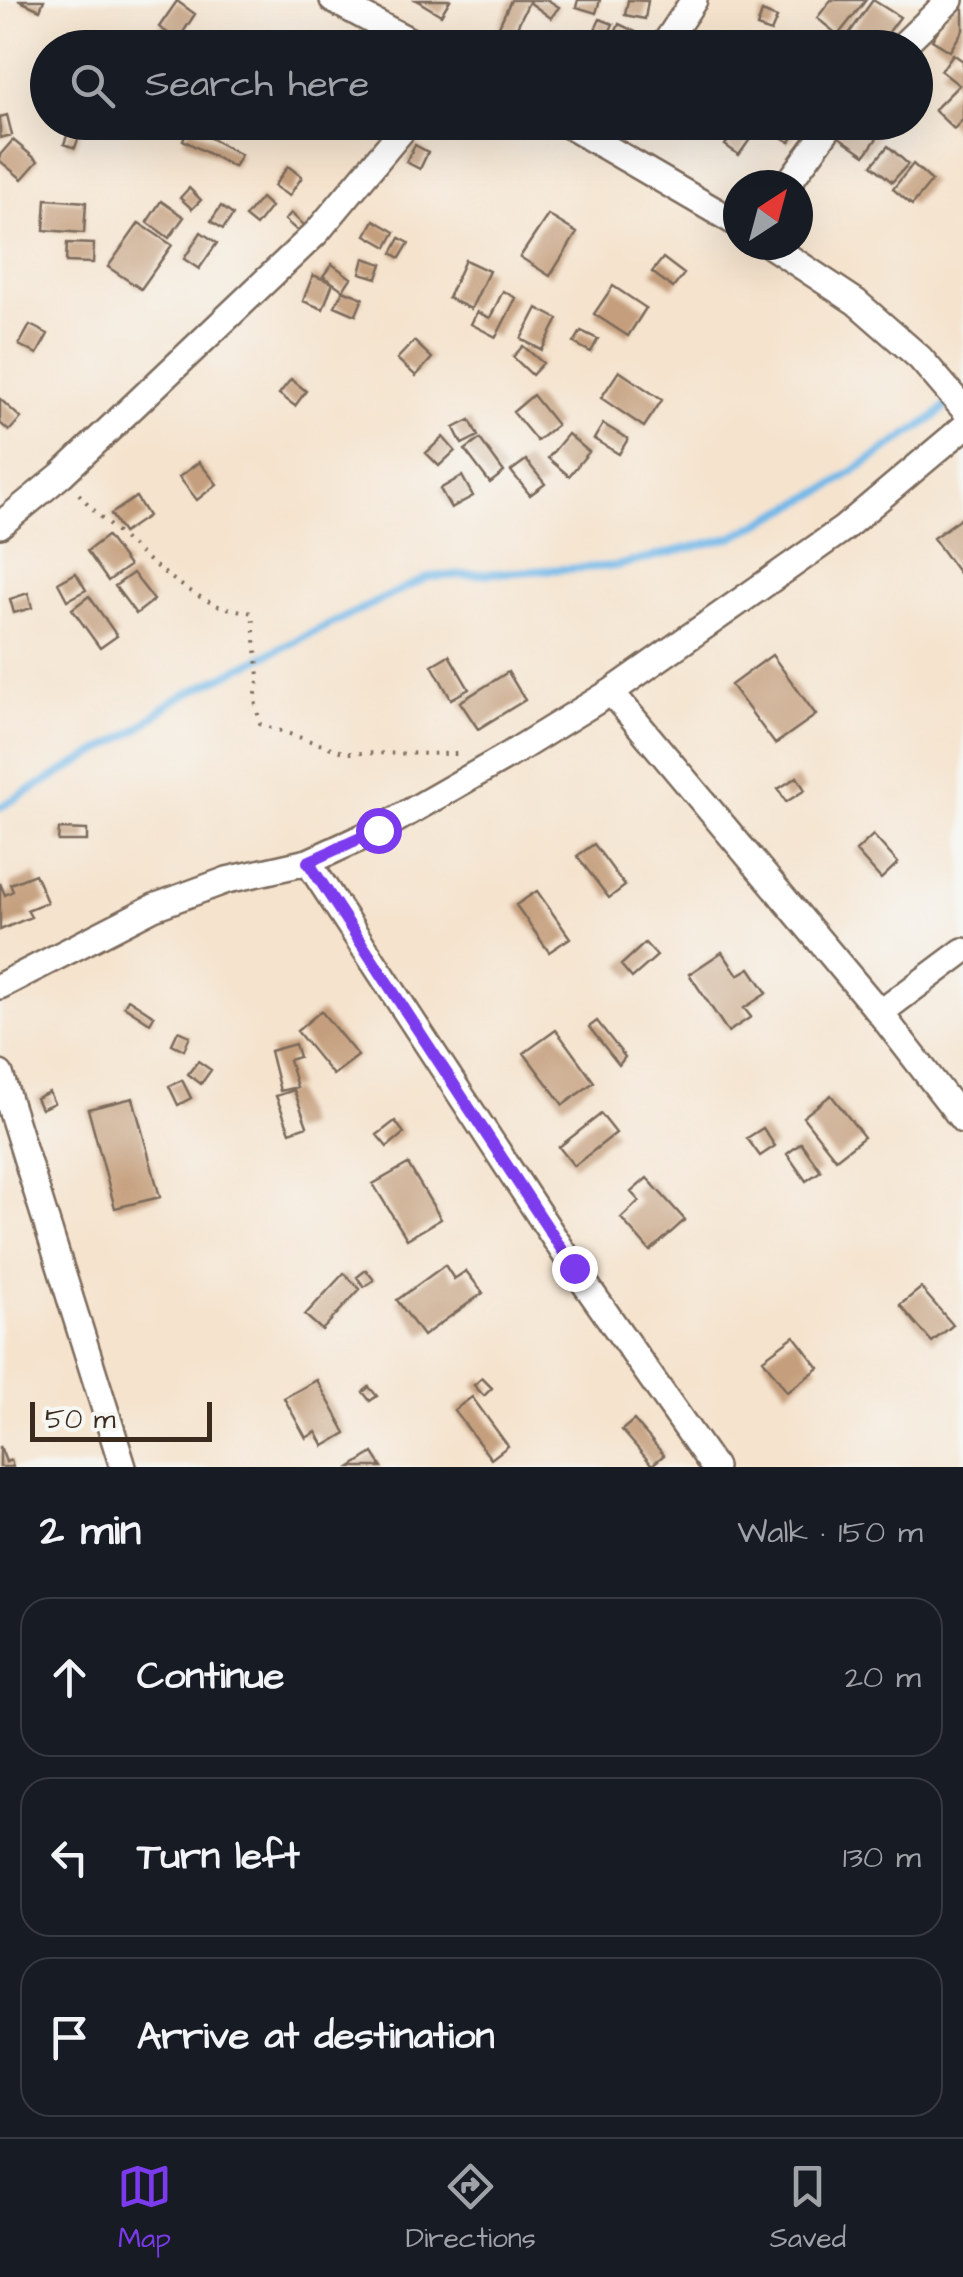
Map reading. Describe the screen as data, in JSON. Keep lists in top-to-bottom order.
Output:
{
  "scale_bar": "50 m",
  "north": "top right",
  "page": {
    "search": "Search here",
    "scale": "50 m",
    "heading": ["2 min", "Walk · 150 m"],
    "list": [
      ["Continue", "20 m"],
      ["Turn left", "130 m"],
      "Arrive at destination"
    ],
    "nav": ["Map", "Directions", "Saved"]
  }
}
